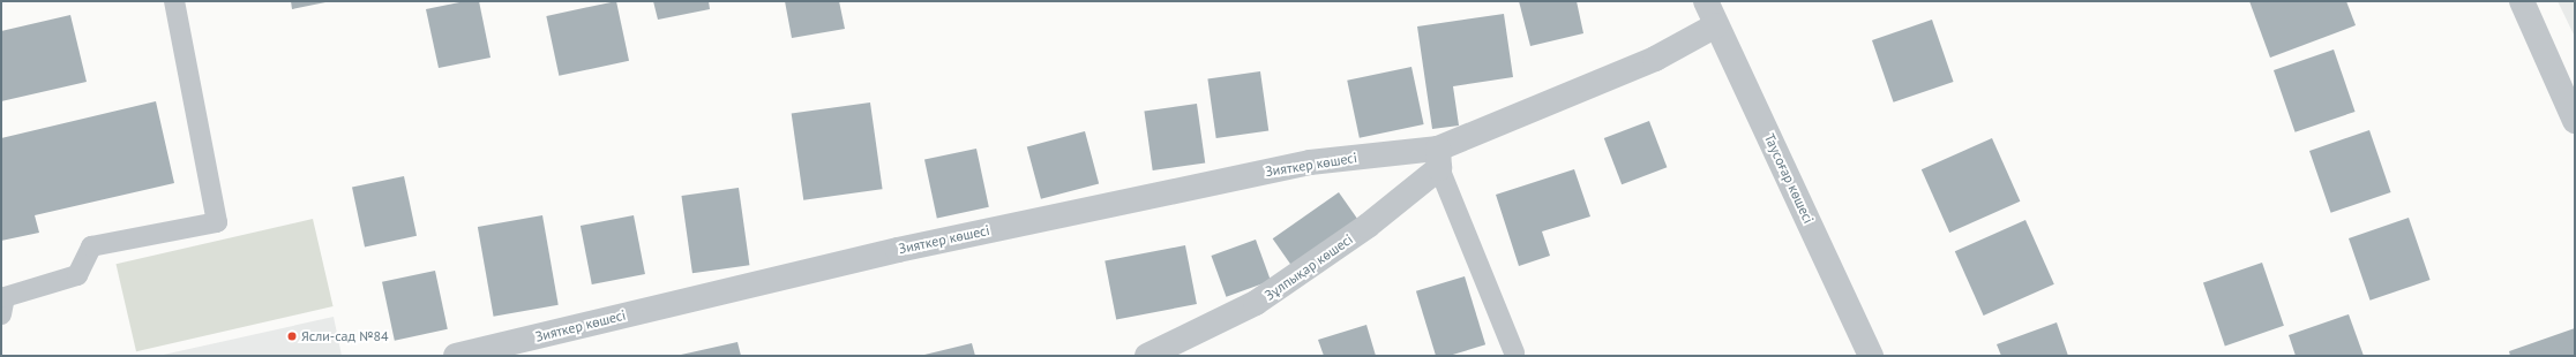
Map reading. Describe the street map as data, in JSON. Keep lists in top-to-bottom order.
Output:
{
  "streets": {
    "street": ["Зияткер көшесі", "Тауcоғар көшесі", "Зұлпықар көшесі"]
  },
  "crossings": [
    ["Зияткер көшесі", "Зұлпықар көшесі"]
  ],
  "places": ["Ясли-сад №84"]
}
